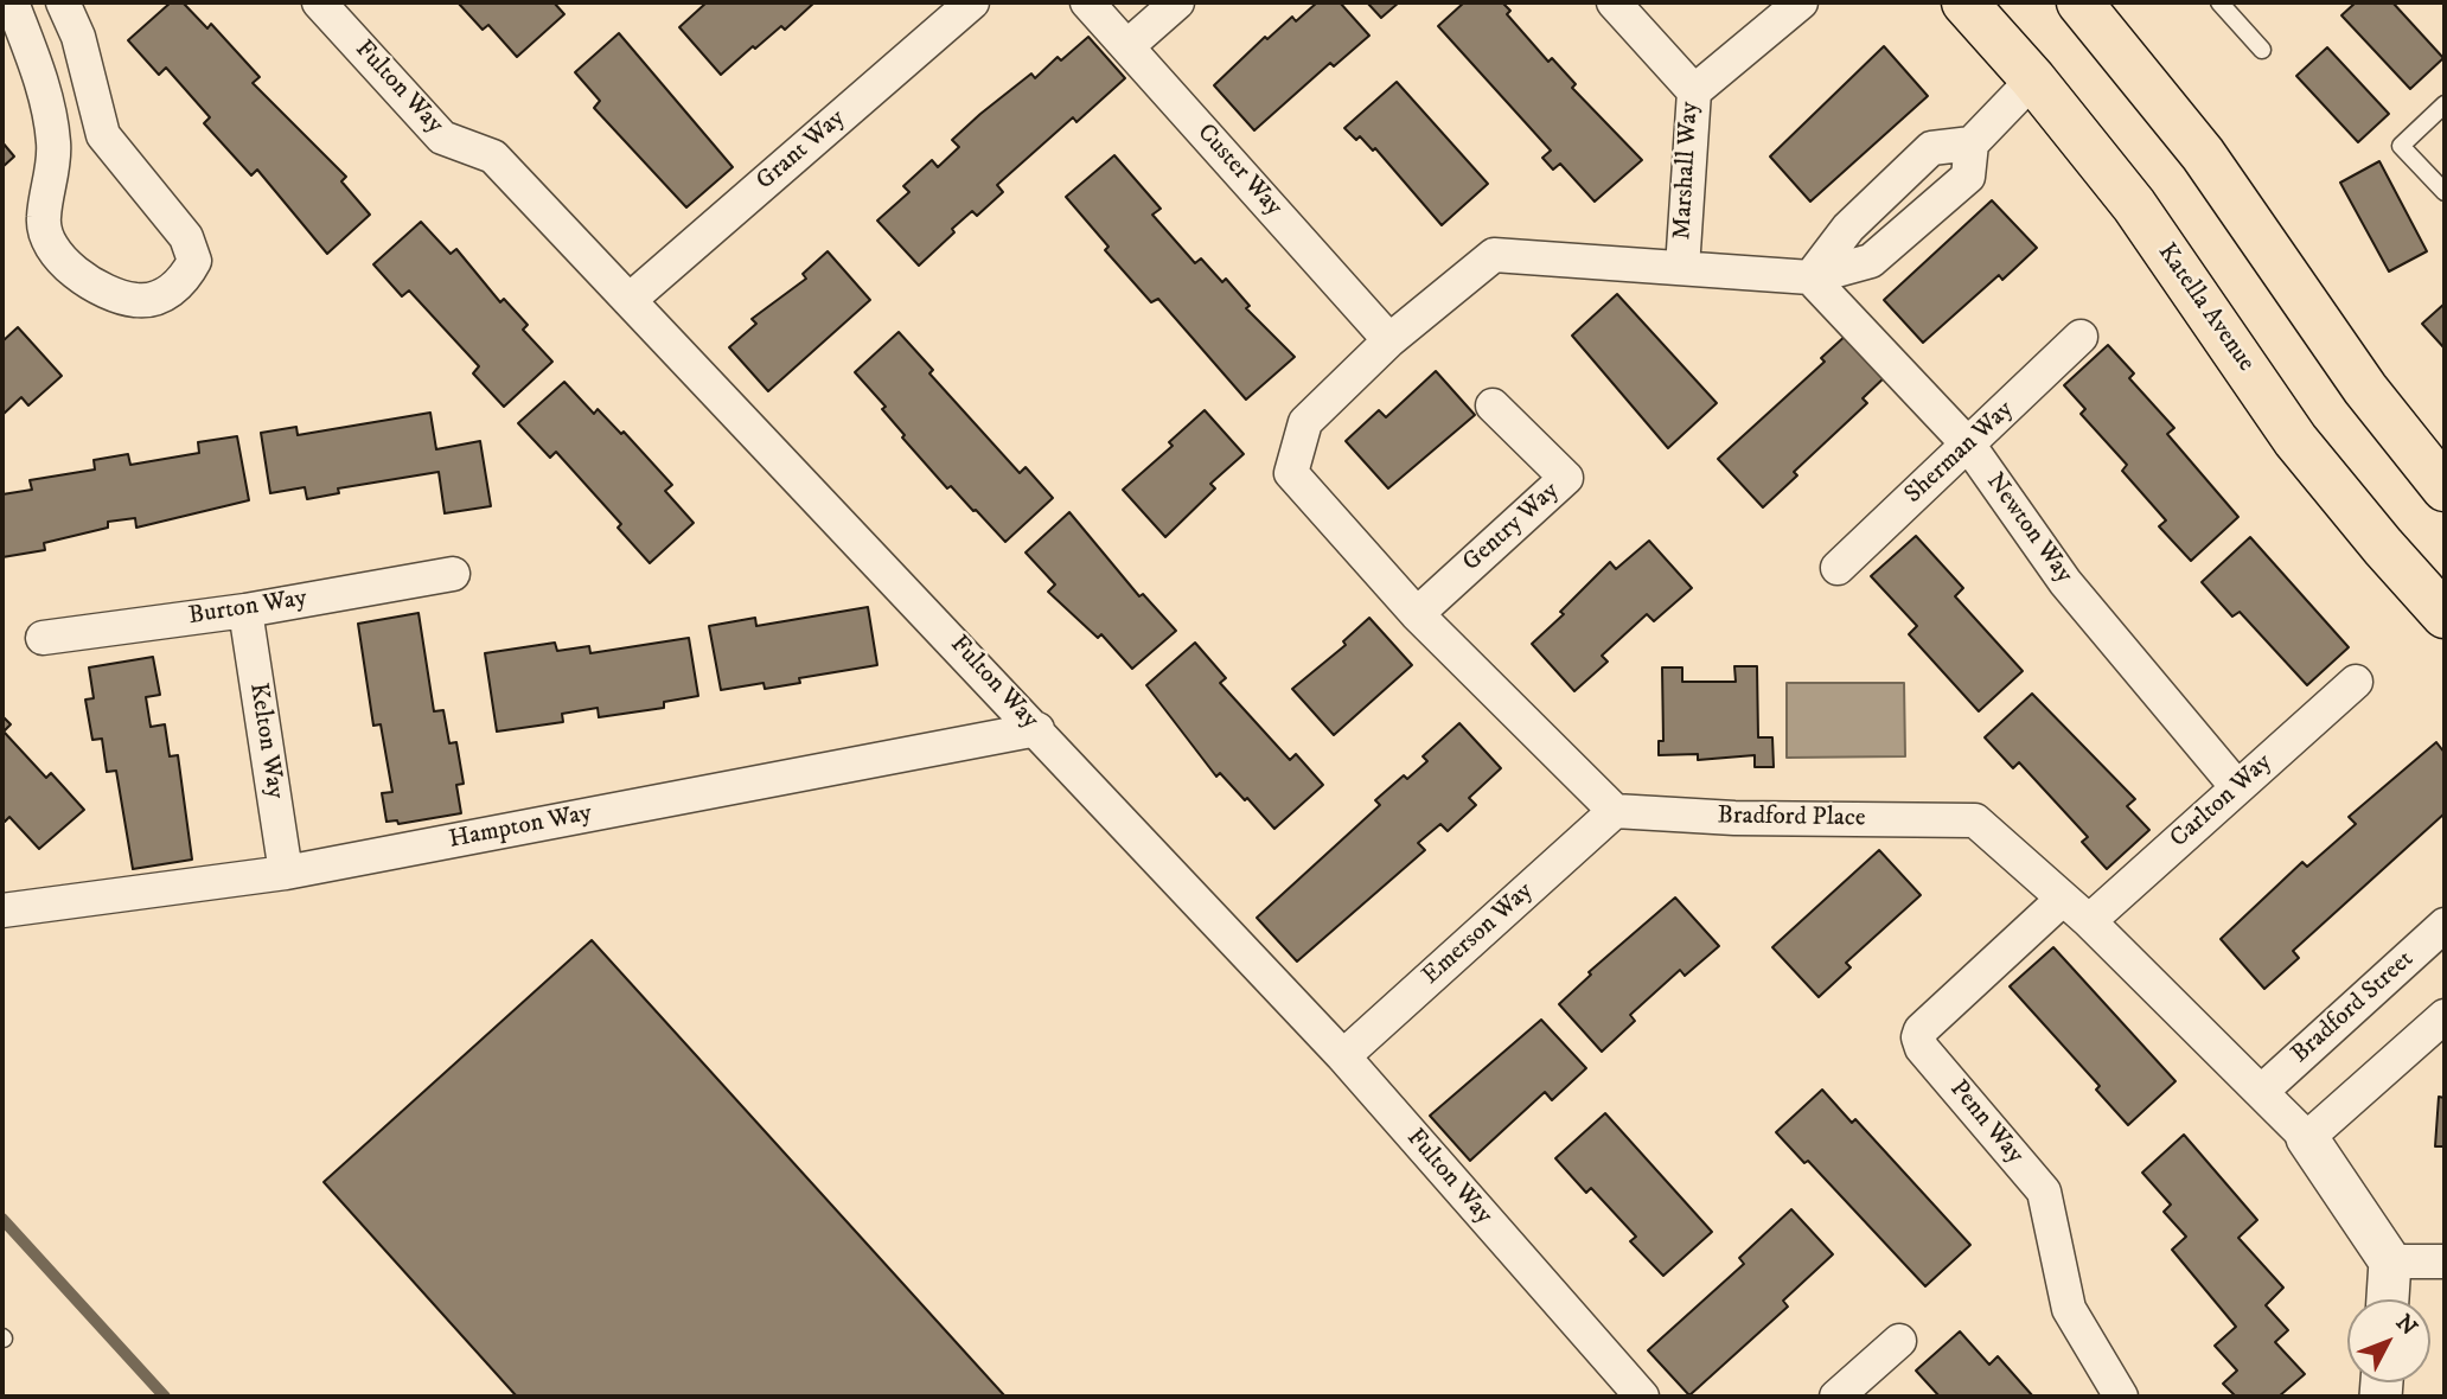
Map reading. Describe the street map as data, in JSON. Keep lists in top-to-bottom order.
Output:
{
  "streets": {
    "main road": ["Katella Avenue"],
    "street": [
      "Fulton Way",
      "Grant Way",
      "Custer Way",
      "Marshall Way",
      "Sherman Way",
      "Gentry Way",
      "Newton Way",
      "Burton Way",
      "Kelton Way",
      "Carlton Way",
      "Bradford Place",
      "Hampton Way",
      "Emerson Way",
      "Bradford Street",
      "Penn Way"
    ]
  },
  "crossings": [
    ["Fulton Way", "Grant Way"],
    ["Fulton Way", "Hampton Way"],
    ["Fulton Way", "Emerson Way"],
    ["Sherman Way", "Newton Way"],
    ["Newton Way", "Carlton Way"],
    ["Burton Way", "Kelton Way"],
    ["Kelton Way", "Hampton Way"],
    ["Carlton Way", "Bradford Place"],
    ["Bradford Place", "Emerson Way"],
    ["Bradford Place", "Bradford Street"],
    ["Bradford Place", "Penn Way"]
  ],
  "north": "top right"
}
